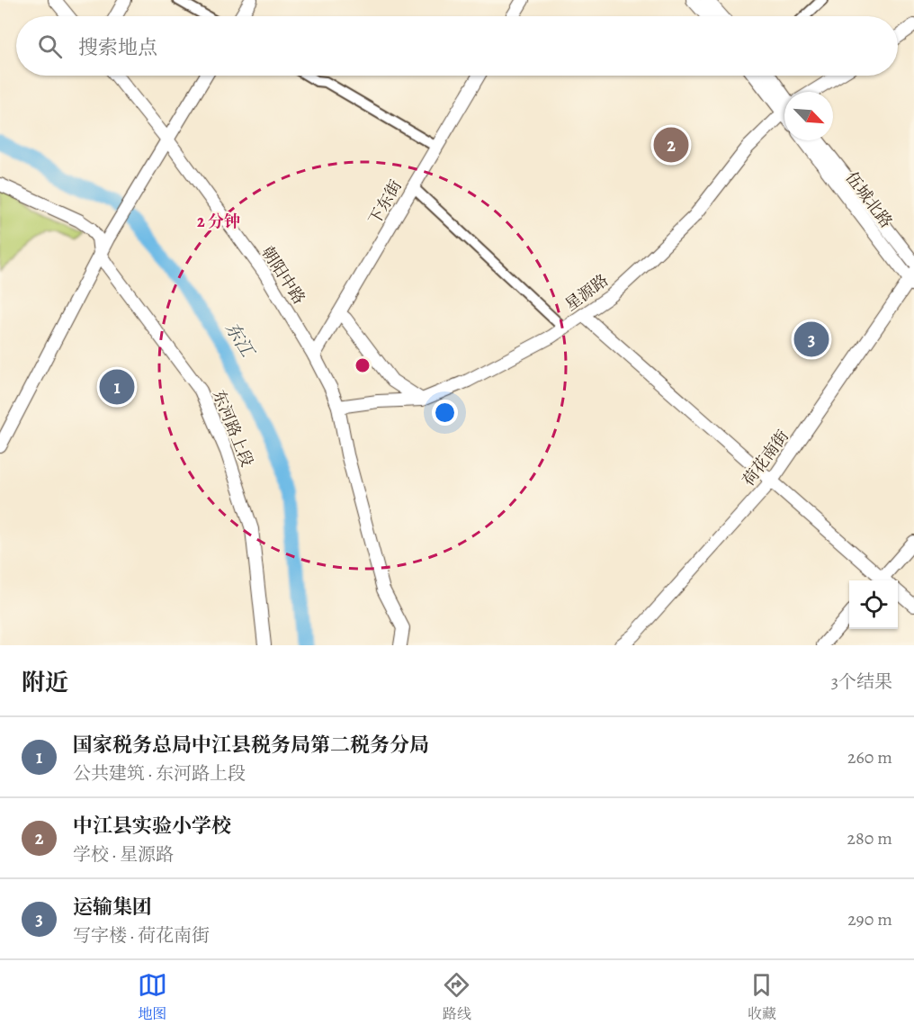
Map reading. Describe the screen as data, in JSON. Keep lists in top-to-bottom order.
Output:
{
  "streets": {
    "street": [
      "伍城北路",
      "下东街",
      "朝阳中路",
      "星源路",
      "东河路上段",
      "荷花南街"
    ]
  },
  "crossings": [
    ["伍城北路", "荷花南街"],
    ["下东街", "朝阳中路"],
    ["朝阳中路", "星源路"]
  ],
  "water": ["东江"],
  "north": "bottom right",
  "page": {
    "search": "搜索地点",
    "pins": ["2", "3", "1"],
    "heading": ["附近", "3个结果"],
    "list": [
      {
        "mark": "1",
        "name": "国家税务总局中江县税务局第二税务分局",
        "note": "公共建筑 · 东河路上段",
        "value": "260 m"
      },
      {
        "mark": "2",
        "name": "中江县实验小学校",
        "note": "学校 · 星源路",
        "value": "280 m"
      },
      {
        "mark": "3",
        "name": "运输集团",
        "note": "写字楼 · 荷花南街",
        "value": "290 m"
      }
    ],
    "nav": ["地图", "路线", "收藏"]
  },
  "rings": ["2 分钟"]
}
